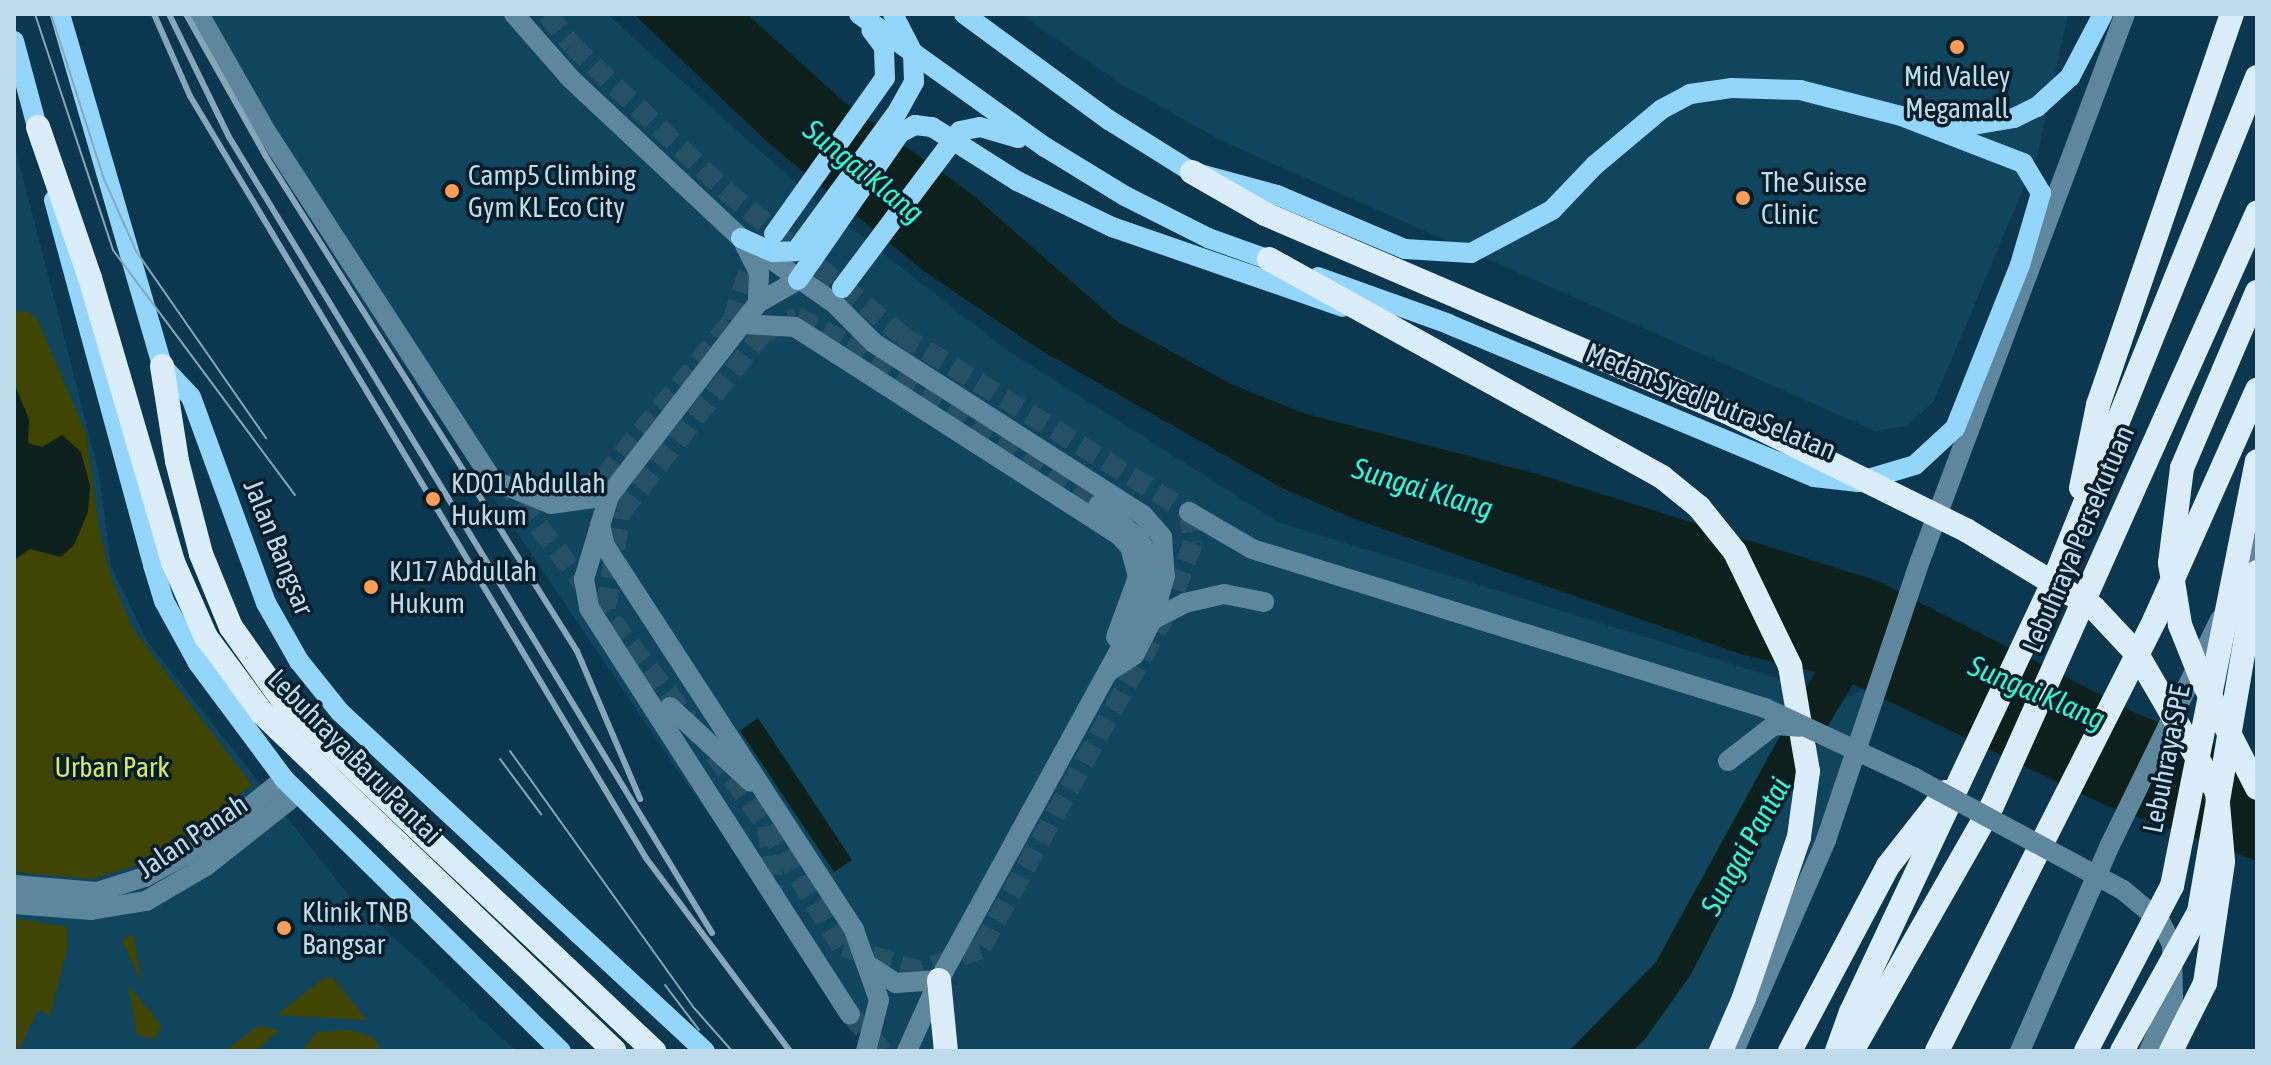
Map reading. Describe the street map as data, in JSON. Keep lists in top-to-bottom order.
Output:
{
  "streets": {
    "highway": ["Lebuhraya Persekutuan", "Lebuhraya Baru Pantai", "Lebuhraya SPE"],
    "main road": ["Medan Syed Putra Selatan", "Jalan Bangsar"],
    "street": ["Jalan Panah"]
  },
  "crossings": [
    ["Jalan Bangsar", "Lebuhraya Baru Pantai"]
  ],
  "water": ["Sungai Klang", "Sungai Pantai"],
  "parks": ["Urban Park"],
  "places": [
    "Mid Valley Megamall",
    "Camp5 Climbing Gym KL Eco City",
    "The Suisse Clinic",
    "KD01 Abdullah Hukum",
    "KJ17 Abdullah Hukum",
    "Klinik TNB Bangsar"
  ]
}
